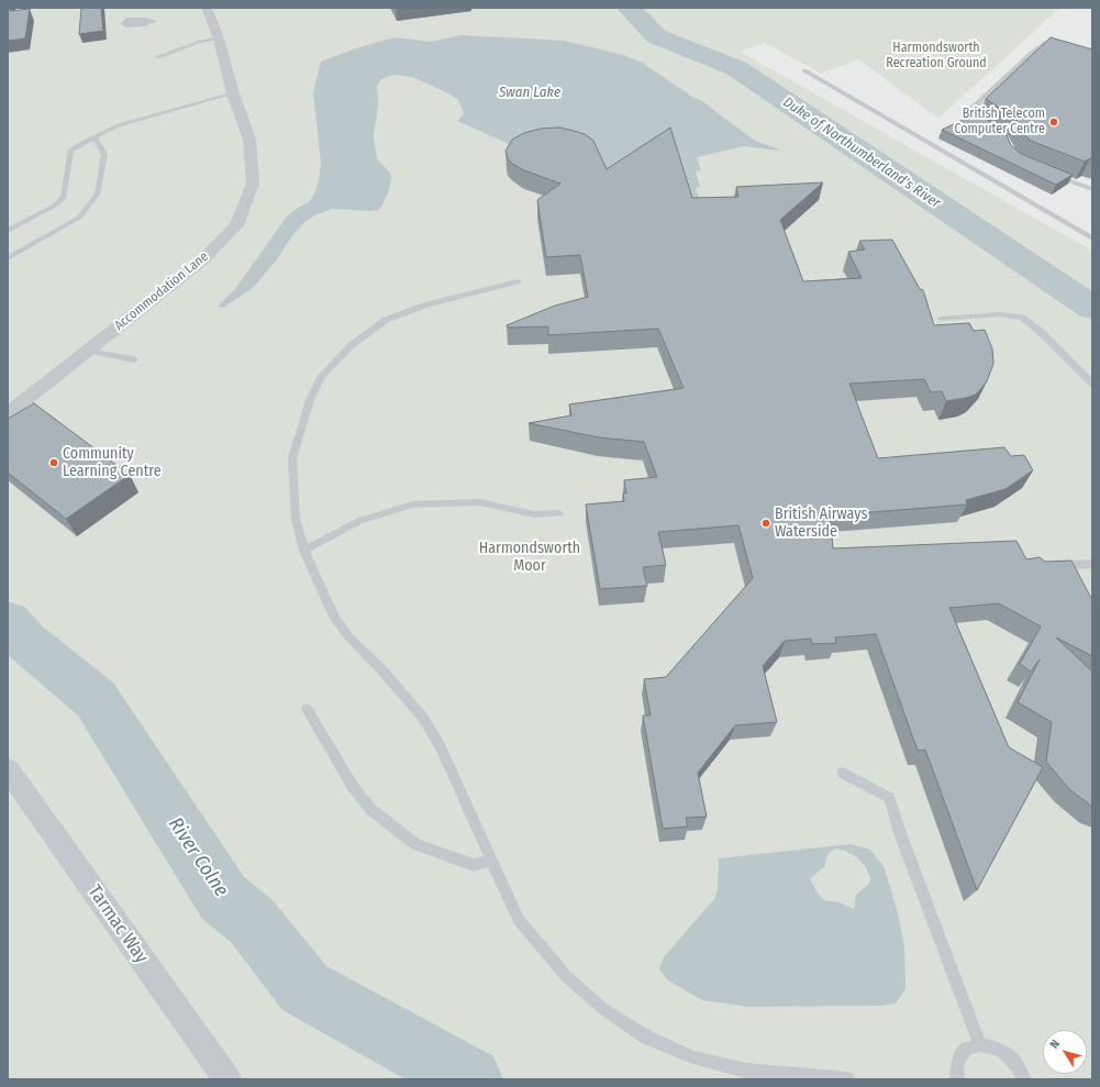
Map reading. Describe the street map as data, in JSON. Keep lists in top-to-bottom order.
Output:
{
  "streets": {
    "street": ["Accommodation Lane", "Tarmac Way"]
  },
  "water": ["Swan Lake", "Duke of Northumberland's River", "River Colne"],
  "parks": ["Harmondsworth Recreation Ground", "Harmondsworth Moor"],
  "places": ["British Telecom Computer Centre", "Community Learning Centre", "British Airways Waterside"],
  "north": "top left"
}
